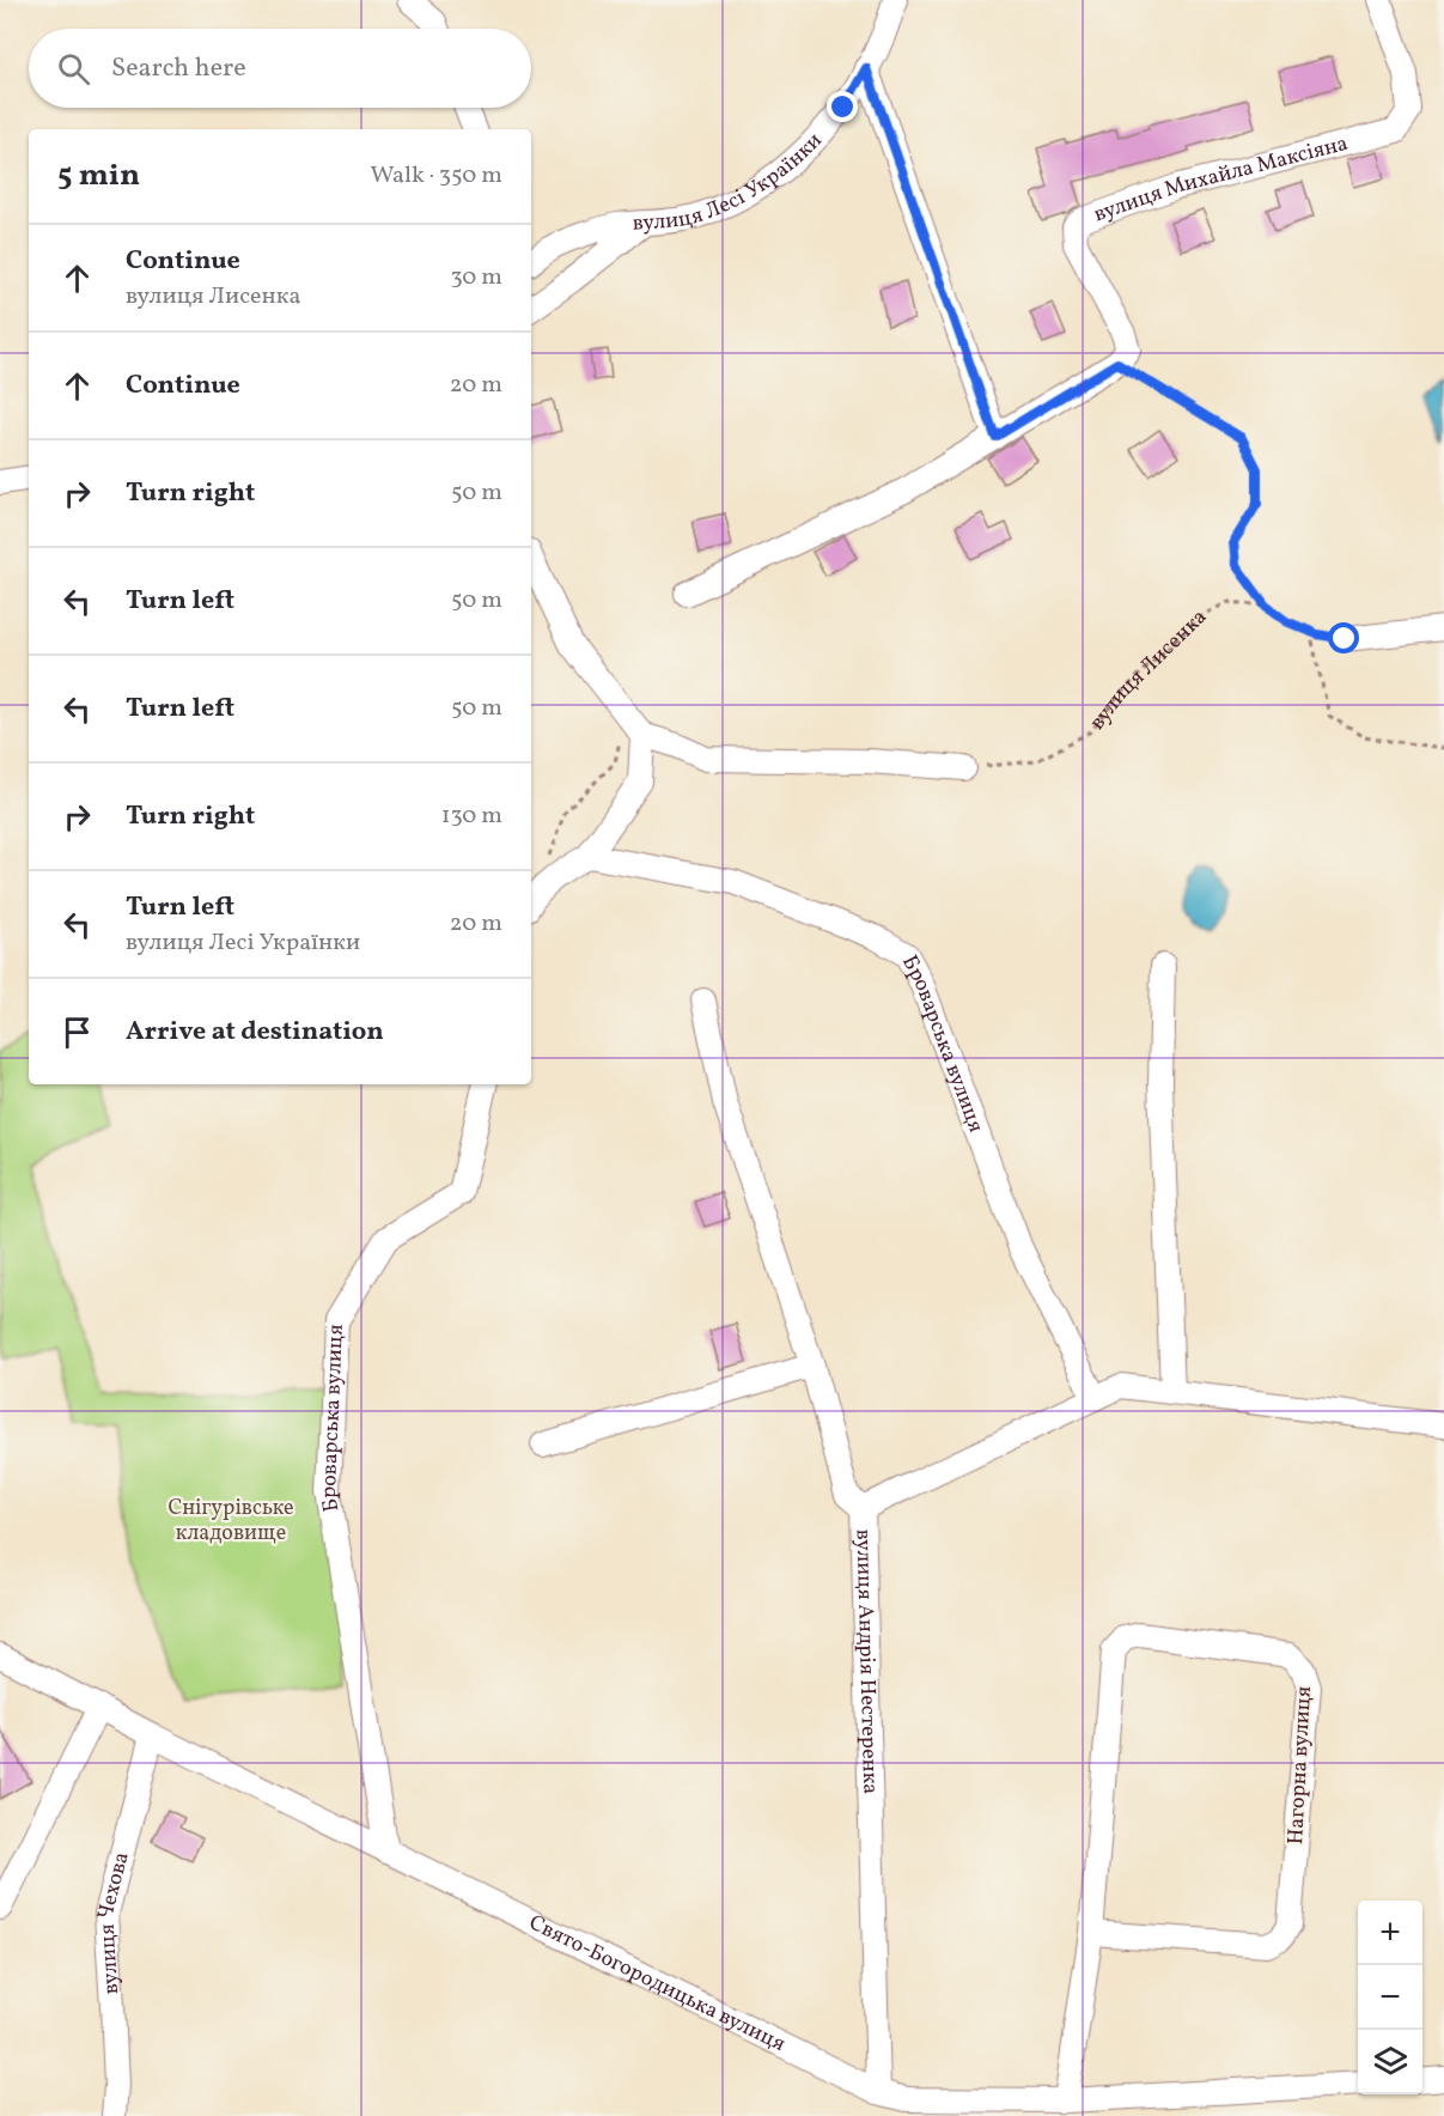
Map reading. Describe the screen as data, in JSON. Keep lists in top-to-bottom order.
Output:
{
  "streets": {
    "street": [
      "вулиця Лесі Українки",
      "вулиця Михайла Максіяна",
      "Броварська вулиця",
      "вулиця Андрія Нестеренка",
      "Нагорна вулиця",
      "вулиця Чехова",
      "Свято-Богородицька вулиця"
    ],
    "path": ["вулиця Лисенка"]
  },
  "crossings": [
    ["Броварська вулиця", "Свято-Богородицька вулиця"],
    ["вулиця Андрія Нестеренка", "Свято-Богородицька вулиця"],
    ["Нагорна вулиця", "Свято-Богородицька вулиця"],
    ["вулиця Чехова", "Свято-Богородицька вулиця"]
  ],
  "parks": ["Снігурівське кладовище"],
  "page": {
    "search": "Search here",
    "heading": ["5 min", "Walk · 350 m"],
    "list": [
      ["Continue", "вулиця Лисенка", "30 m"],
      ["Continue", "20 m"],
      ["Turn right", "50 m"],
      ["Turn left", "50 m"],
      ["Turn left", "50 m"],
      ["Turn right", "130 m"],
      ["Turn left", "вулиця Лесі Українки", "20 m"],
      "Arrive at destination"
    ],
    "map_buttons": ["+", "−"]
  }
}
